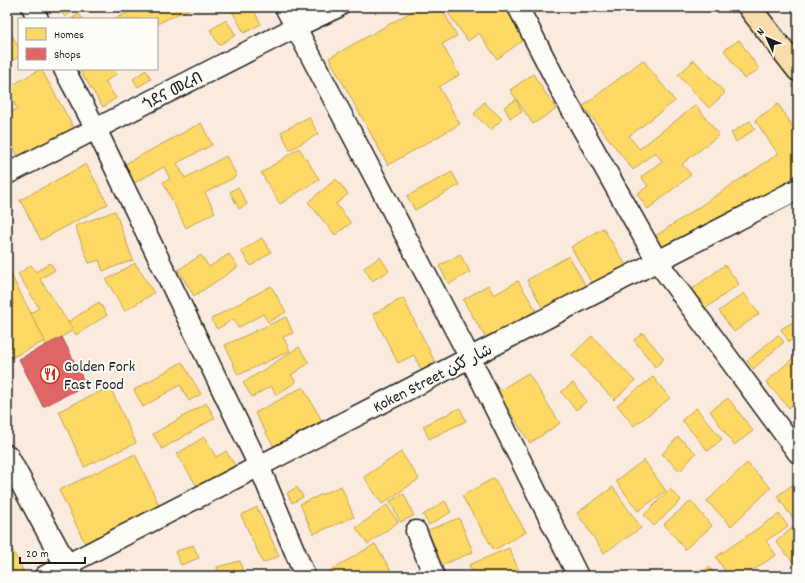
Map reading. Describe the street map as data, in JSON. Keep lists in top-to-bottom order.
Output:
{
  "streets": {
    "street": ["ጎደና መረብ", "Koken Street شار ككن"]
  },
  "places": {
    "restaurant": ["Golden Fork Fast Food"]
  },
  "legend": ["Homes", "Shops"],
  "scale_bar": "20 m",
  "north": "top left"
}
